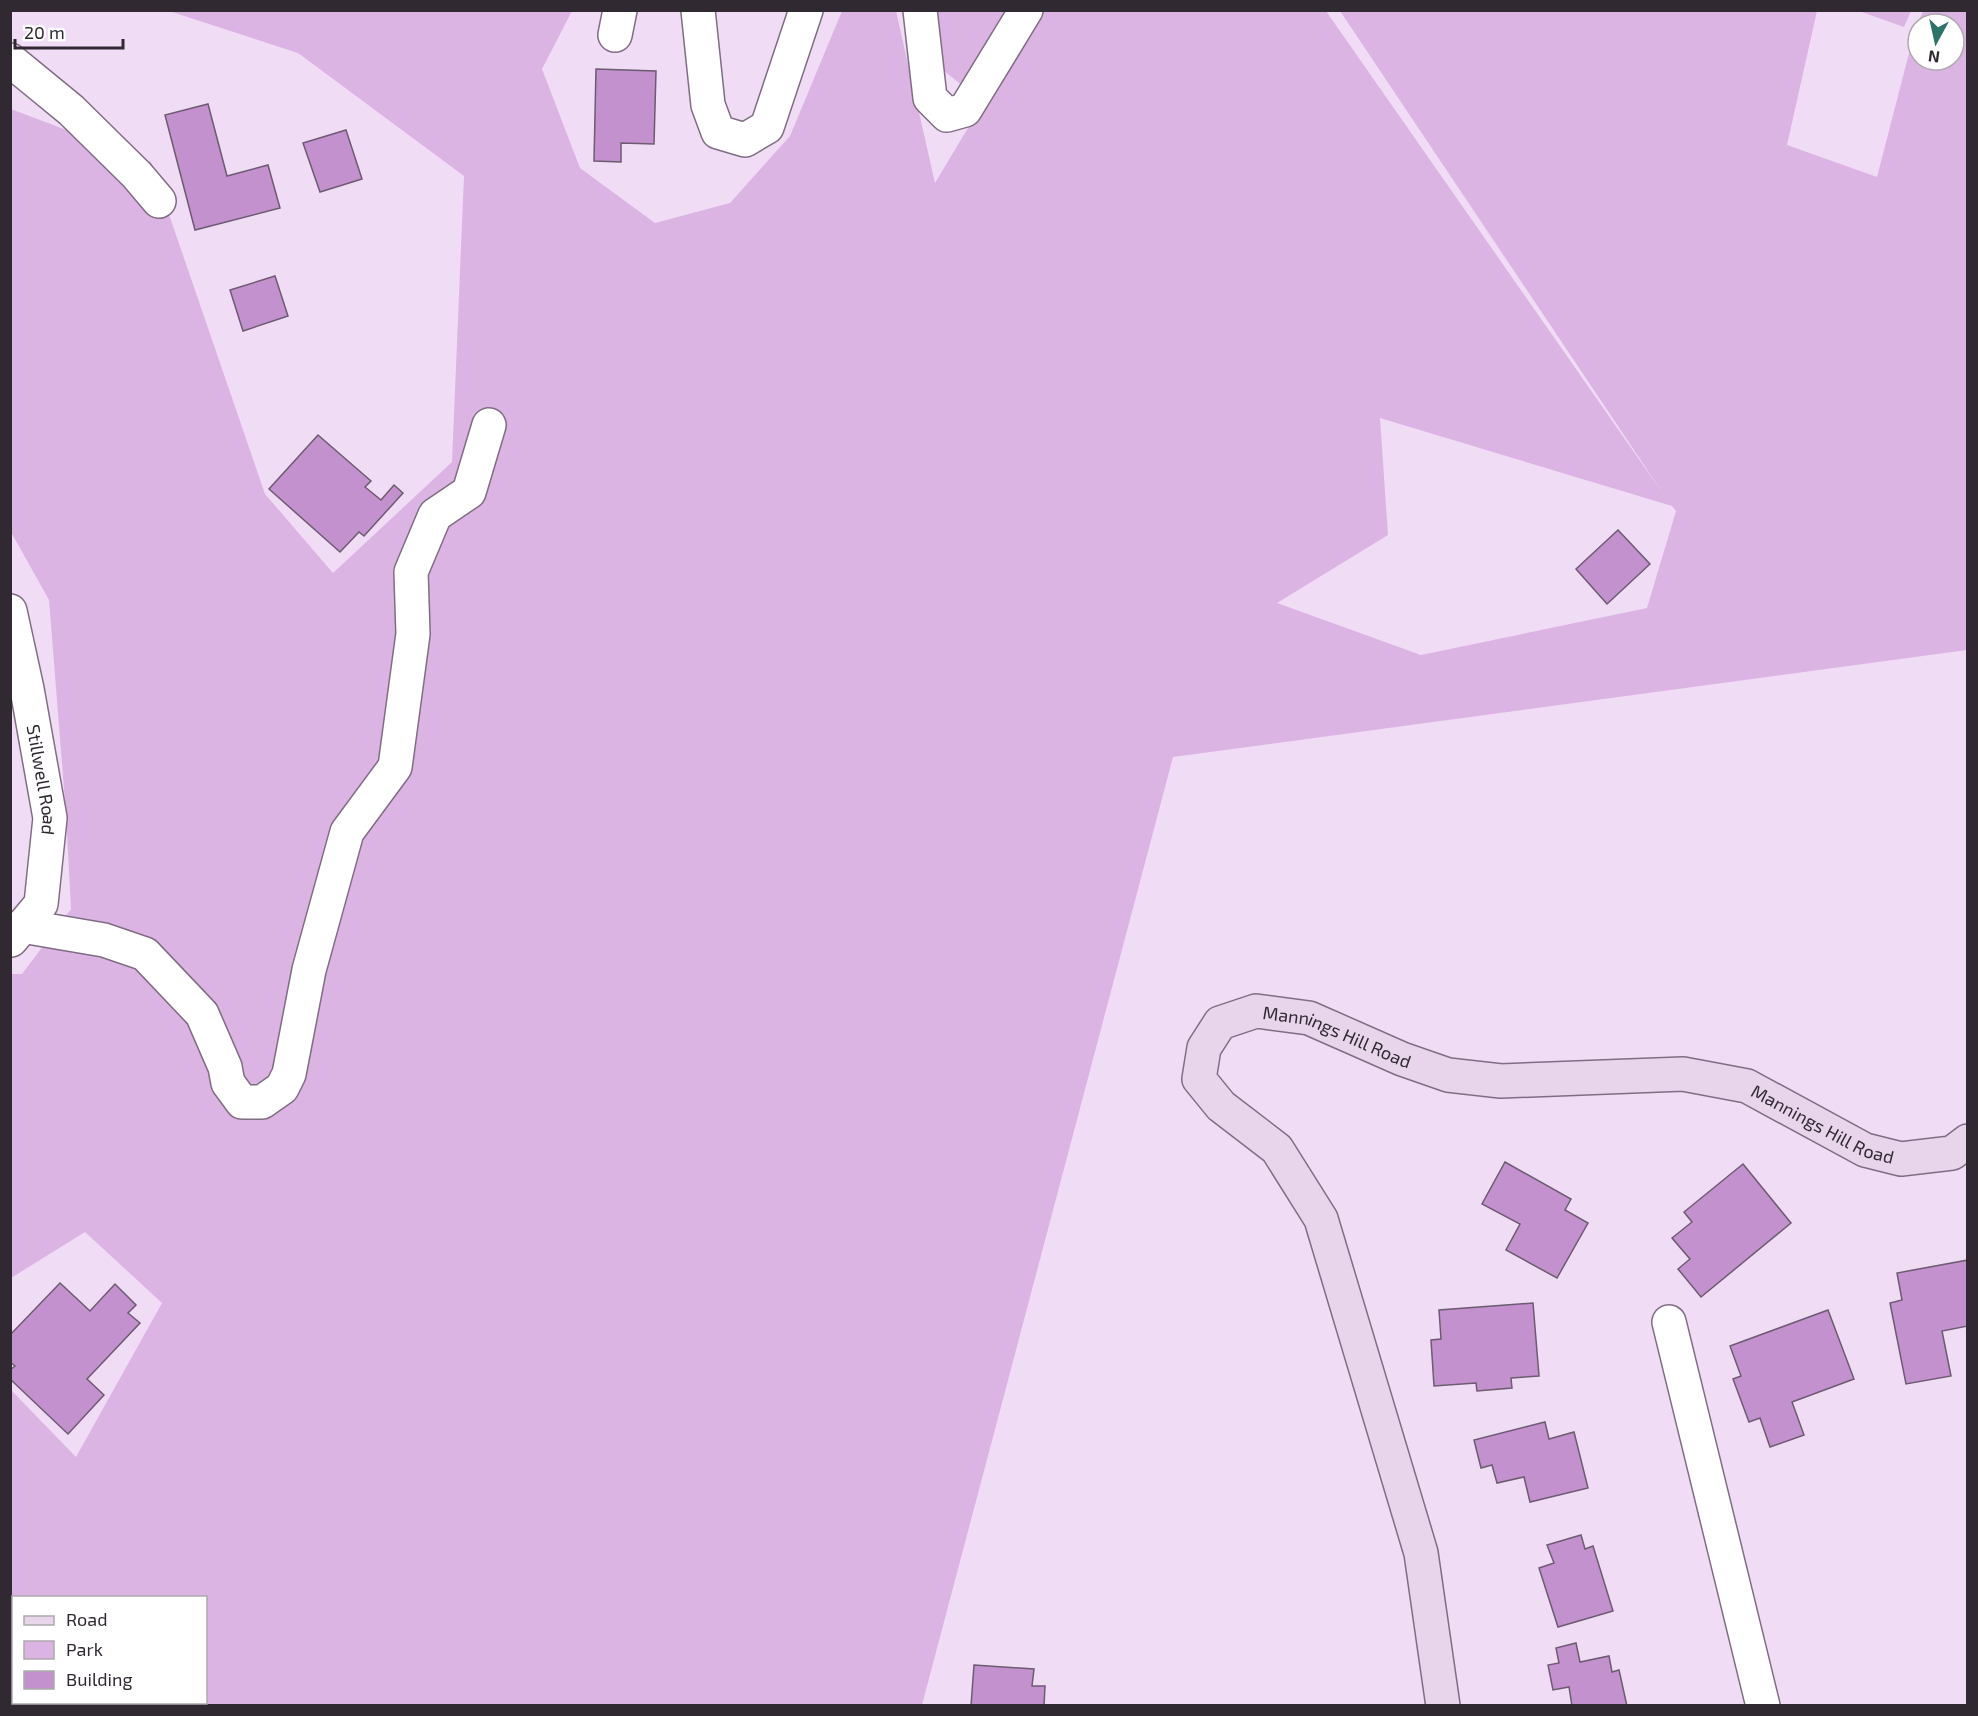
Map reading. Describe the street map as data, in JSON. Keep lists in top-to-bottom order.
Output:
{
  "streets": {
    "main road": ["Mannings Hill Road"],
    "street": ["Stillwell Road"]
  },
  "legend": ["Road", "Park", "Building"],
  "scale_bar": "20 m",
  "north": "bottom"
}
